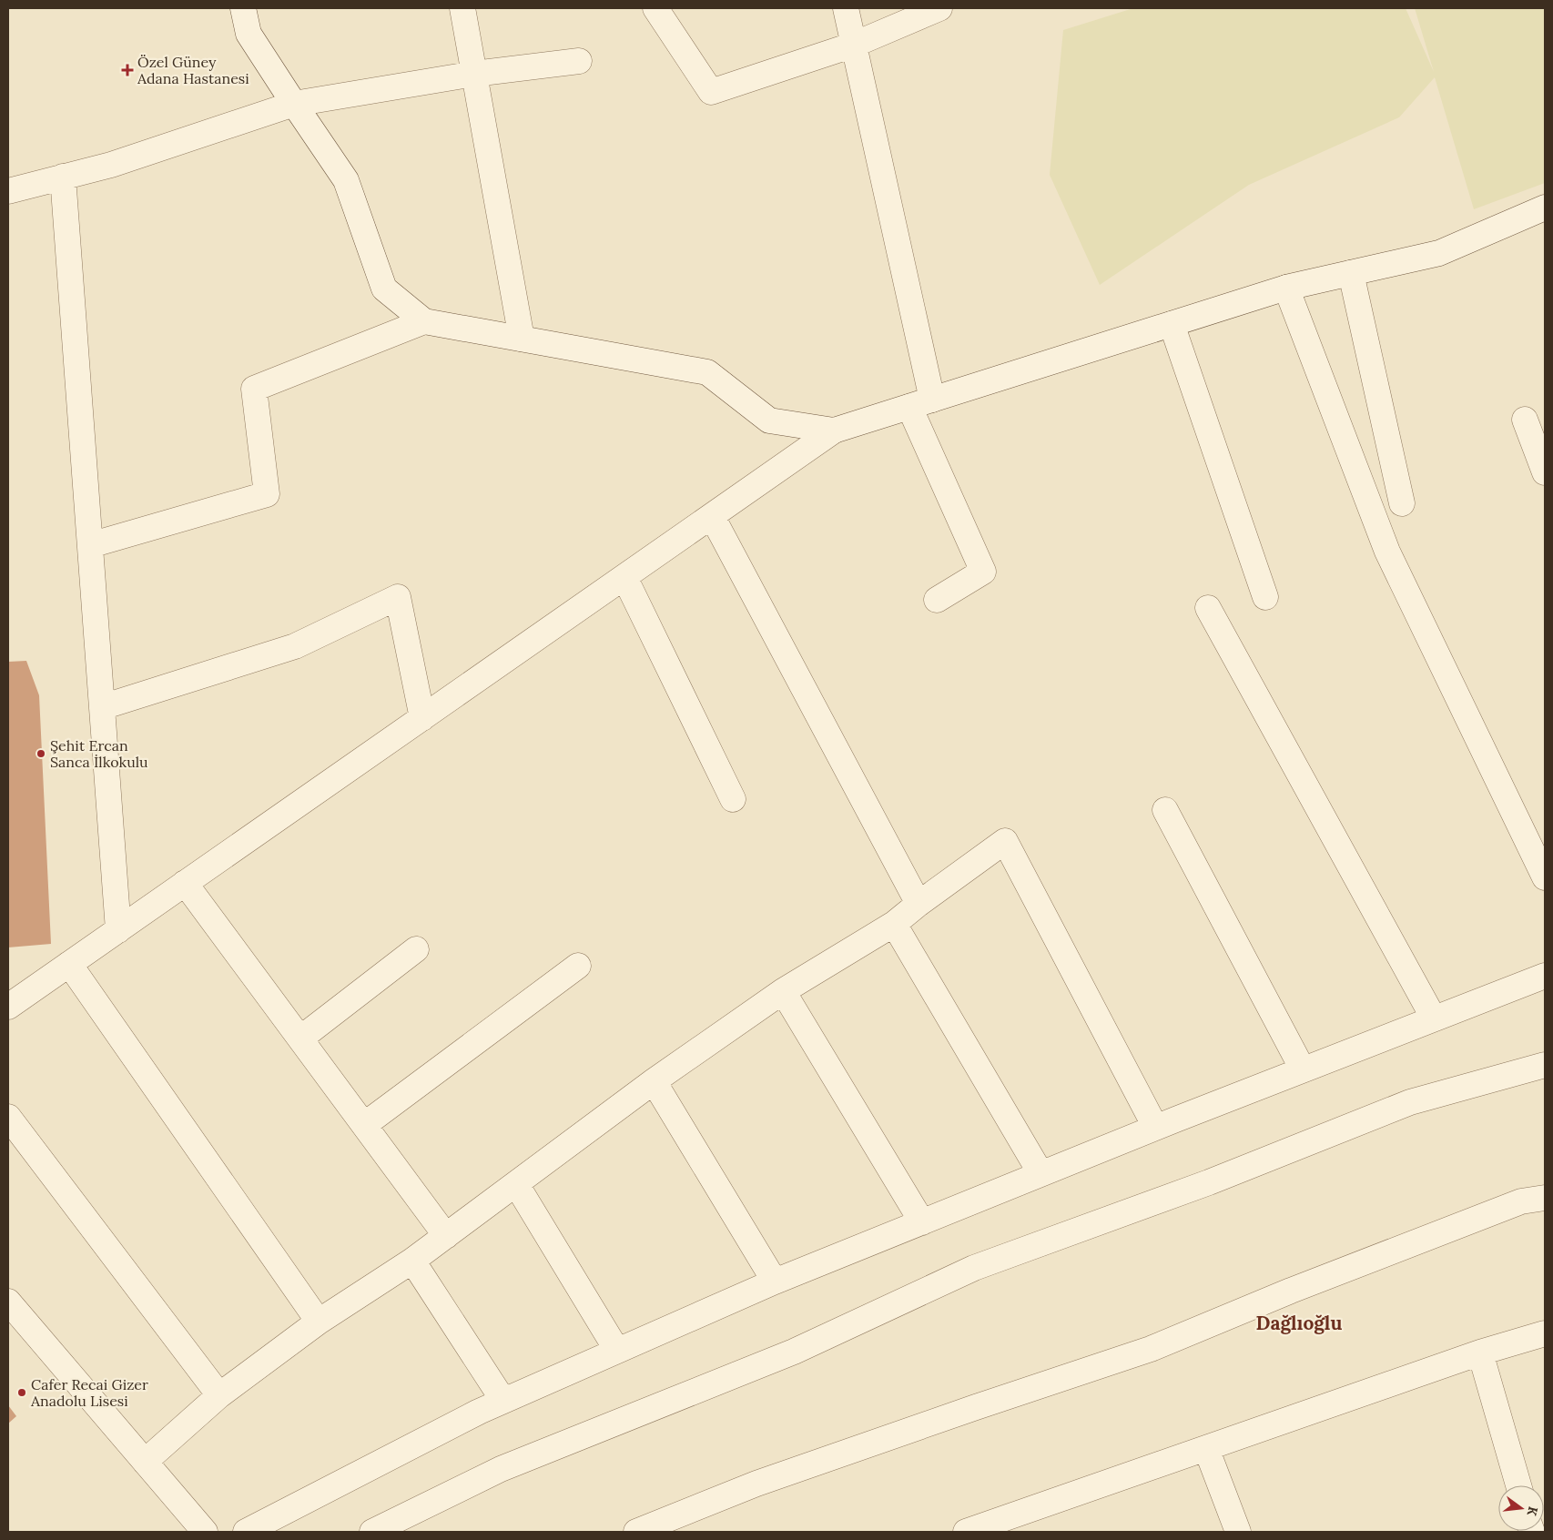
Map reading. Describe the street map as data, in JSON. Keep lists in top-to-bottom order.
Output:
{
  "districts": ["Dağlıoğlu"],
  "places": {
    "health": ["Özel Güney Adana Hastanesi"],
    "other": ["Şehit Ercan Sanca İlkokulu", "Cafer Recai Gizer Anadolu Lisesi"]
  },
  "north": "right"
}
